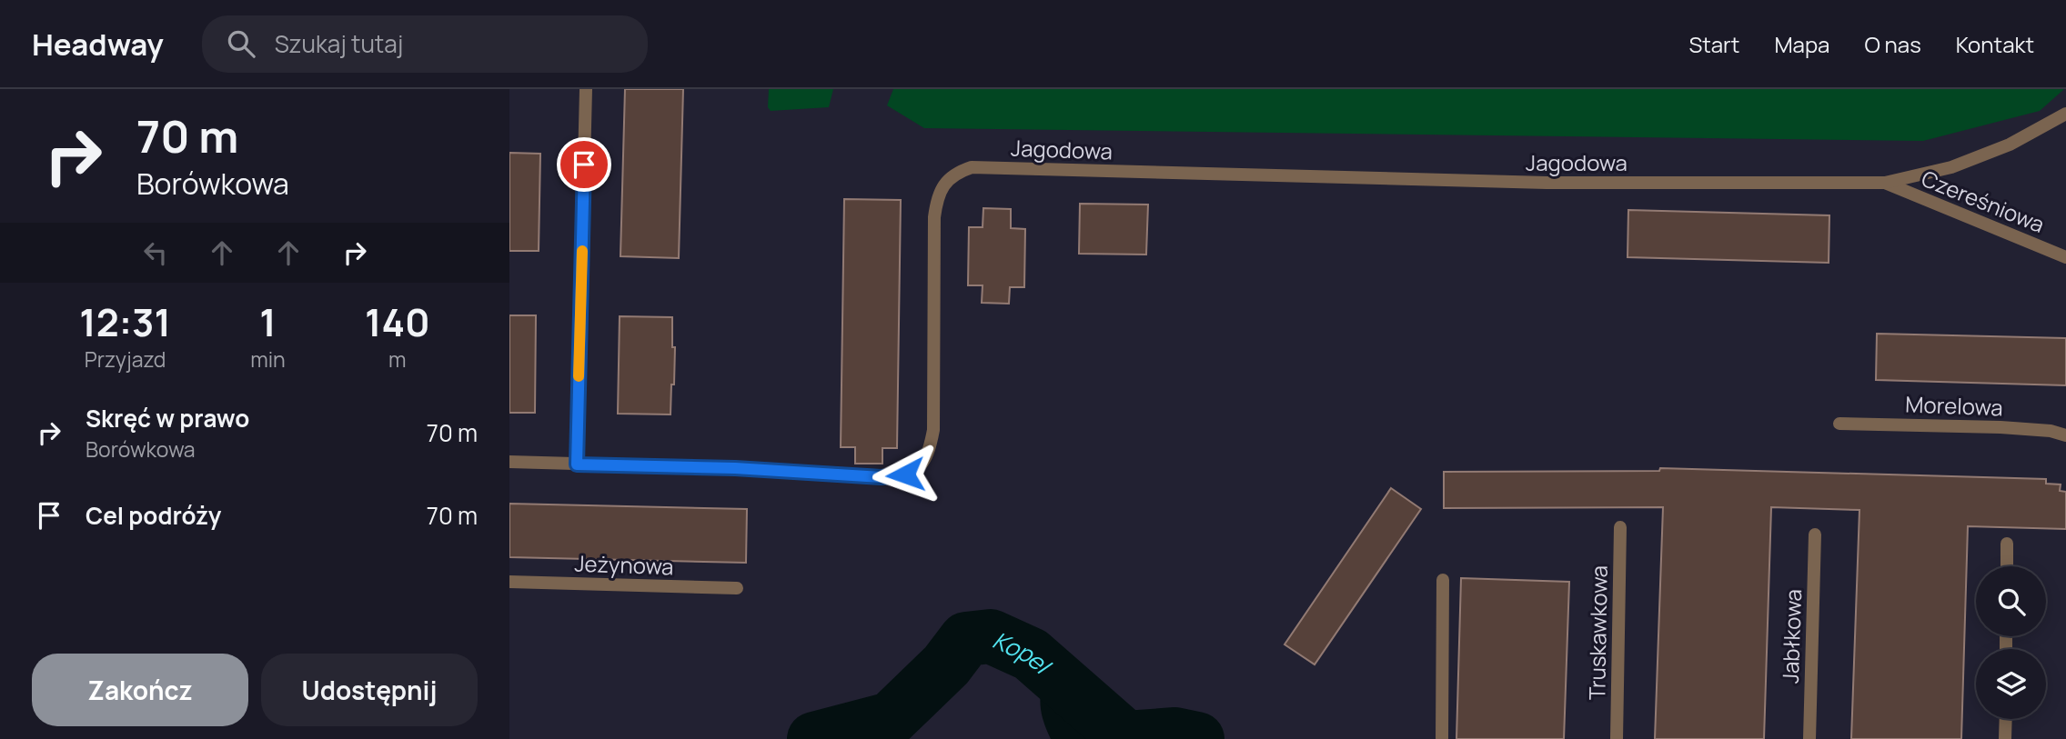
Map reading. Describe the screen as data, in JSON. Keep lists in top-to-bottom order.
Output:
{
  "streets": {
    "street": [
      "Jagodowa",
      "Czereśniowa",
      "Morelowa",
      "Jeżynowa",
      "Truskawkowa",
      "Jabłkowa"
    ]
  },
  "crossings": [
    ["Jagodowa", "Czereśniowa"]
  ],
  "water": ["Kopel"],
  "page": {
    "header": "Headway",
    "search": "Szukaj tutaj",
    "nav": [
      "Start",
      "Mapa",
      "O nas",
      "Kontakt"
    ],
    "turn": ["70 m", "Borówkowa"],
    "eta": [
      "12:31",
      "Przyjazd",
      "1",
      "min",
      "140",
      "m"
    ],
    "list": [
      {
        "name": "Skręć w prawo",
        "note": "Borówkowa",
        "value": "70 m"
      },
      {
        "name": "Cel podróży",
        "value": "70 m"
      }
    ],
    "buttons": ["Zakończ", "Udostępnij"]
  }
}
